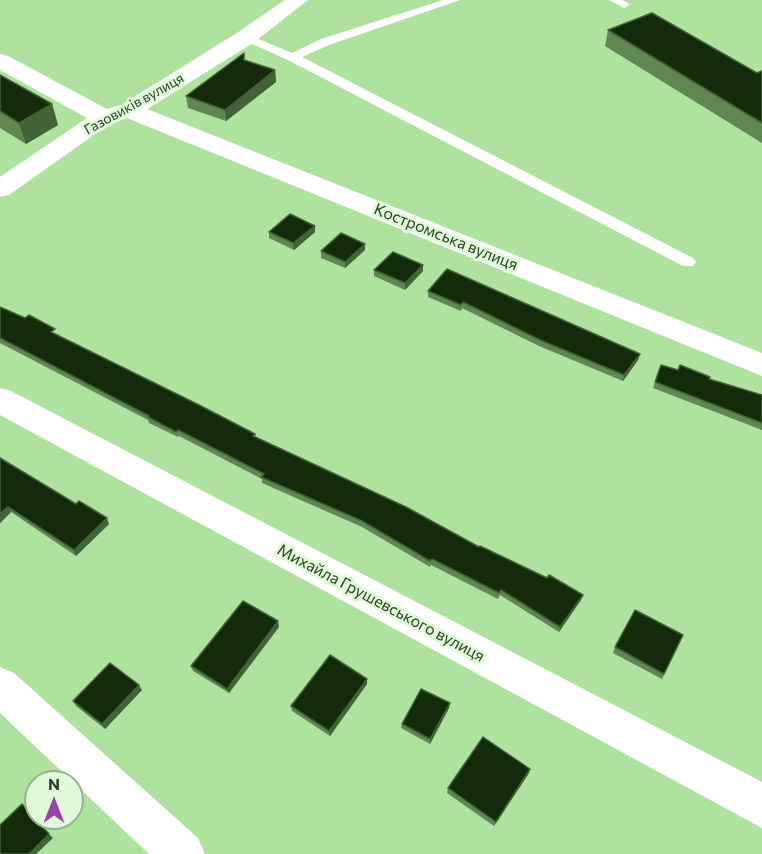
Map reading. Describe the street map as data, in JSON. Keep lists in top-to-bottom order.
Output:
{
  "streets": {
    "street": ["Газовиків вулиця", "Костромська вулиця", "Михайла Грушевського вулиця"]
  },
  "crossings": [
    ["Газовиків вулиця", "Костромська вулиця"]
  ],
  "north": "top"
}
